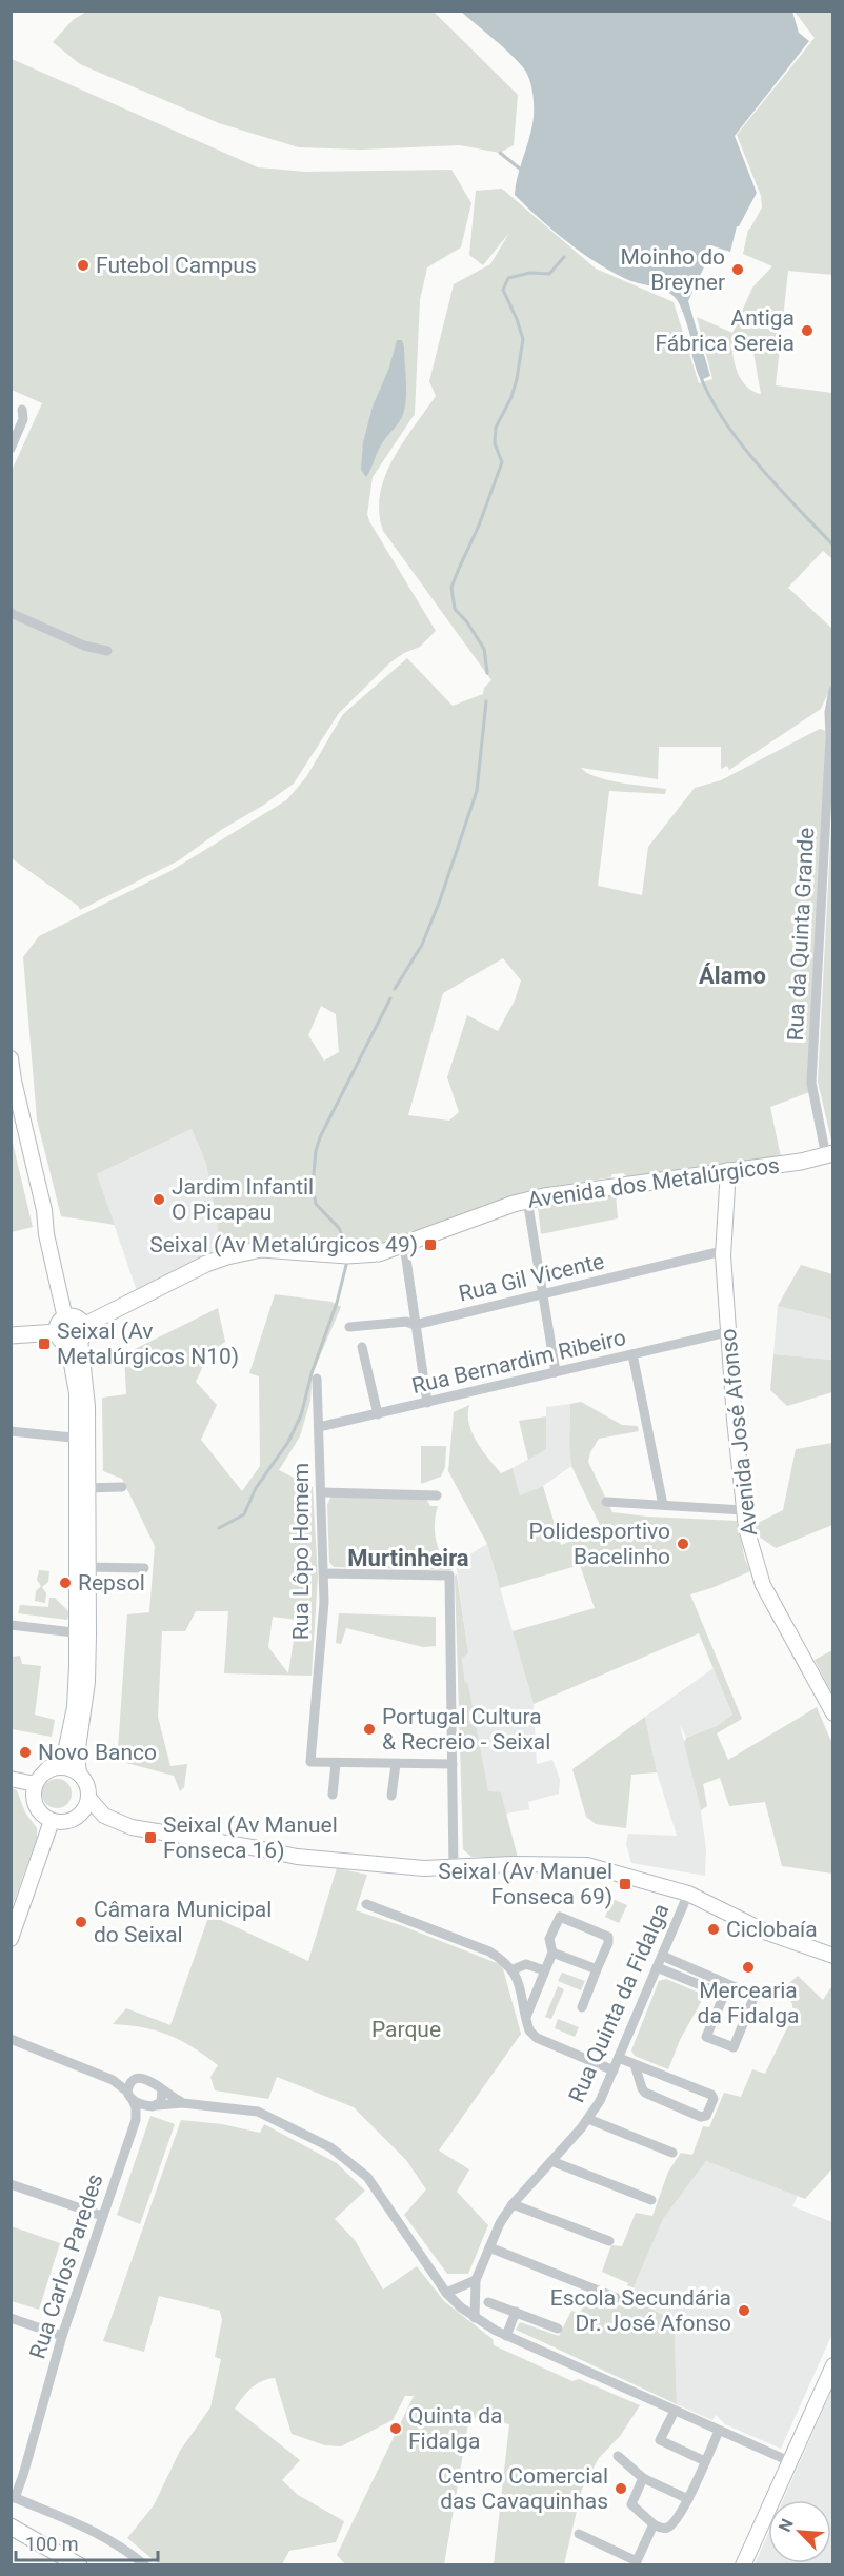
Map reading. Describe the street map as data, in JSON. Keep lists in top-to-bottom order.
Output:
{
  "streets": {
    "main road": ["Avenida dos Metalúrgicos", "Avenida José Afonso"],
    "street": [
      "Rua da Quinta Grande",
      "Rua Gil Vicente",
      "Rua Bernardim Ribeiro",
      "Rua Lôpo Homem",
      "Rua Quinta da Fidalga",
      "Rua Carlos Paredes"
    ]
  },
  "crossings": [
    ["Rua da Quinta Grande", "Avenida dos Metalúrgicos"],
    ["Avenida dos Metalúrgicos", "Avenida José Afonso"],
    ["Rua Gil Vicente", "Avenida José Afonso"],
    ["Rua Bernardim Ribeiro", "Avenida José Afonso"],
    ["Rua Bernardim Ribeiro", "Rua Lôpo Homem"]
  ],
  "districts": ["Álamo", "Murtinheira"],
  "parks": ["Parque"],
  "places": {
    "other": [
      "Futebol Campus",
      "Moinho do Breyner",
      "Antiga Fábrica Sereia",
      "Jardim Infantil O Picapau",
      "Polidesportivo Bacelinho",
      "Repsol",
      "Portugal Cultura & Recreio - Seixal",
      "Novo Banco",
      "Câmara Municipal do Seixal",
      "Ciclobaía",
      "Mercearia da Fidalga",
      "Escola Secundária Dr. José Afonso",
      "Quinta da Fidalga",
      "Centro Comercial das Cavaquinhas"
    ],
    "transit": [
      "Seixal (Av Metalúrgicos 49)",
      "Seixal (Av Metalúrgicos N10)",
      "Seixal (Av Manuel Fonseca 16)",
      "Seixal (Av Manuel Fonseca 69)"
    ]
  },
  "scale_bar": "100 m",
  "north": "top left"
}
